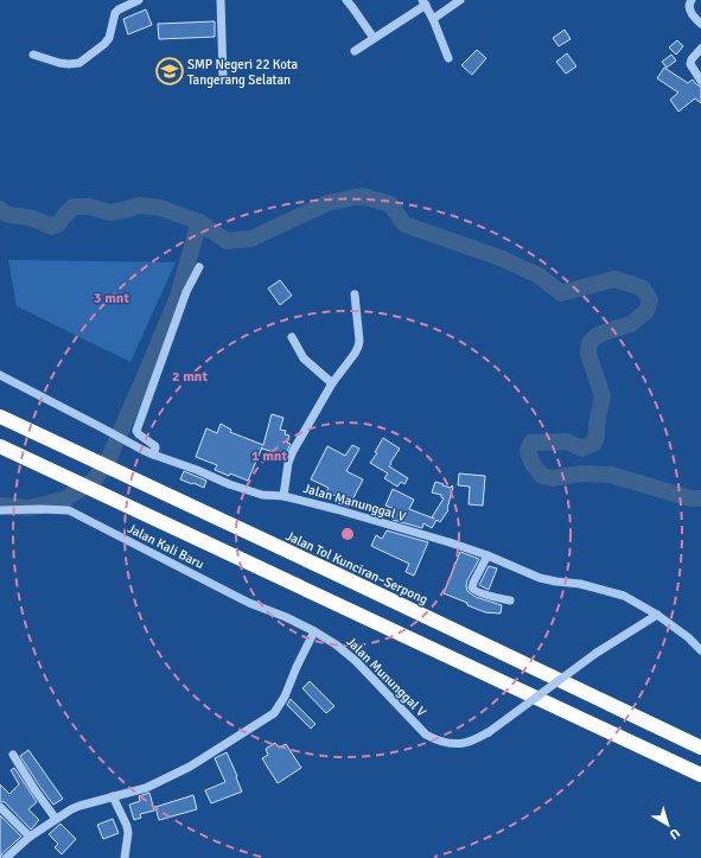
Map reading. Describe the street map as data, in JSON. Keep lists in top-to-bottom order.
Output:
{
  "streets": {
    "highway": ["Jalan Tol Kunciran–Serpong"],
    "street": ["Jalan Manunggal V", "Jalan Kali Baru", "Jalan Mununggal V"]
  },
  "crossings": [
    ["Jalan Manunggal V", "Jalan Mununggal V"],
    ["Jalan Kali Baru", "Jalan Mununggal V"]
  ],
  "places": {
    "school or university": ["SMP Negeri 22 Kota Tangerang Selatan"]
  },
  "north": "bottom right",
  "rings": ["3 mnt", "2 mnt", "1 mnt"]
}
